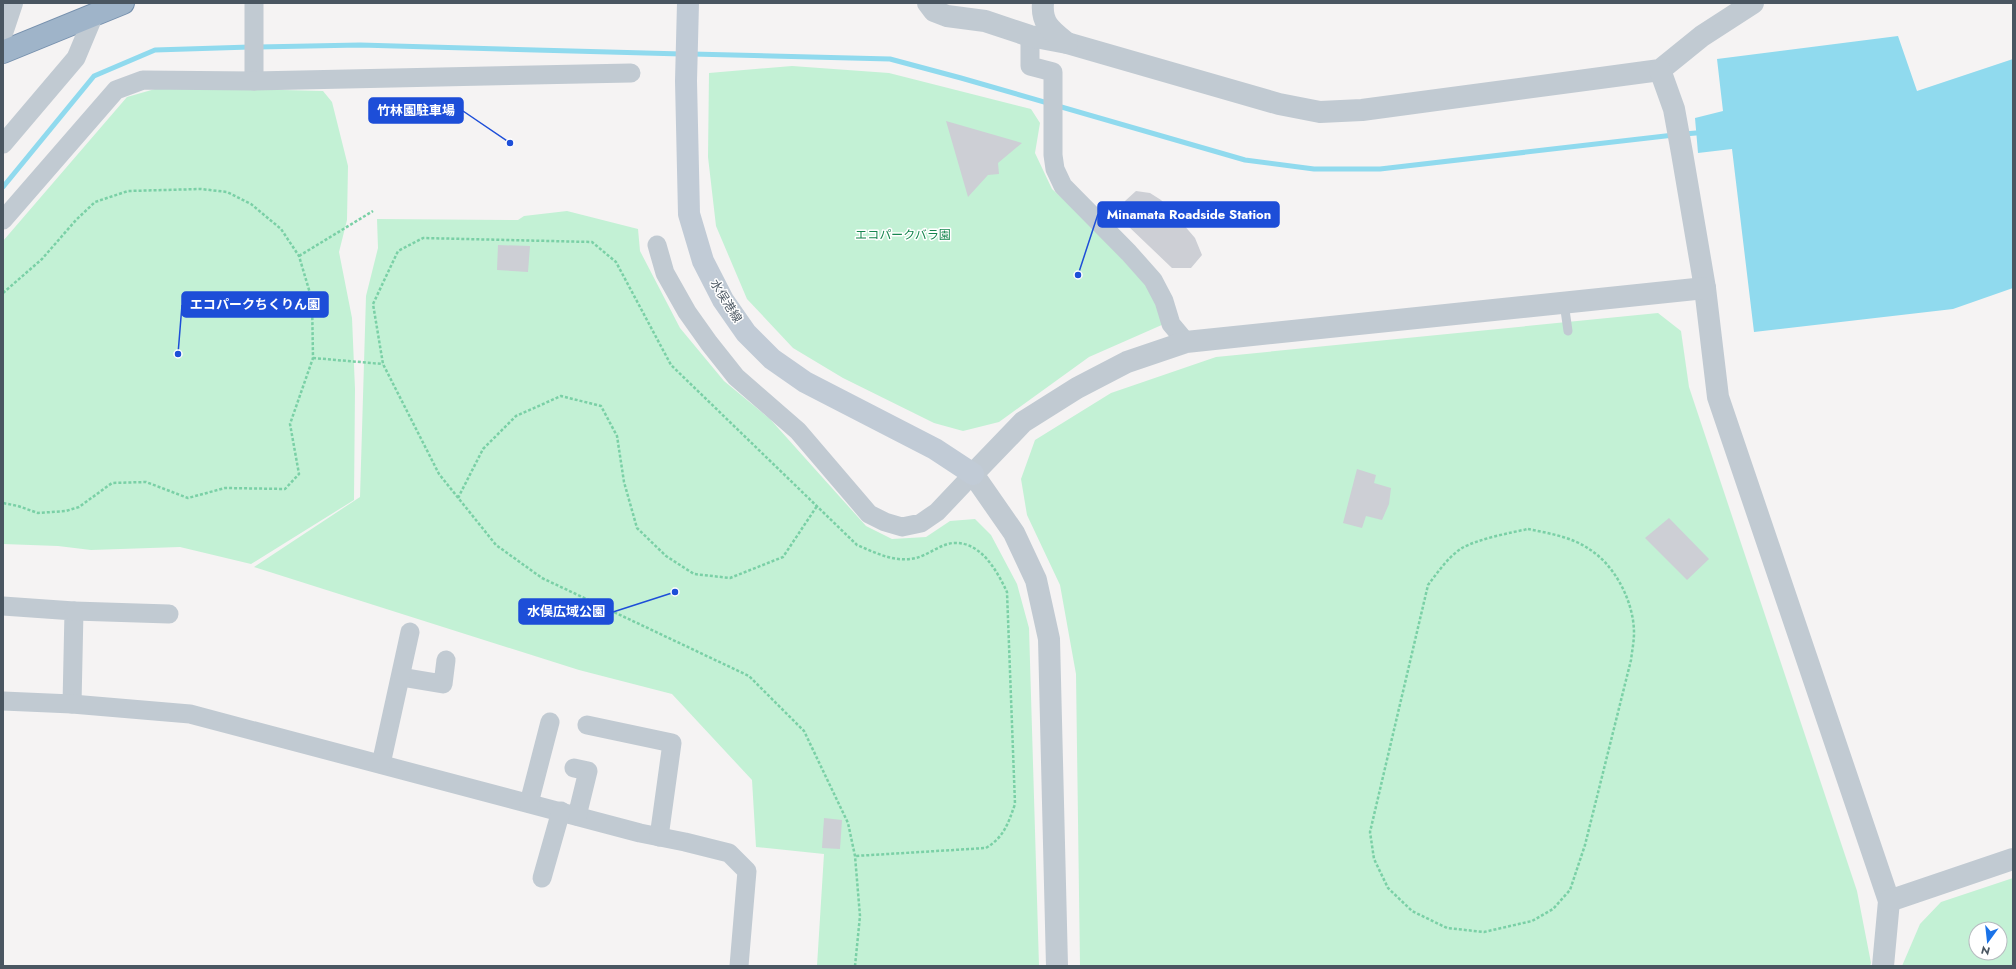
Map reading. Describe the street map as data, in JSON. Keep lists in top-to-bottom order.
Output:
{
  "streets": {
    "main road": ["水俣港線"]
  },
  "parks": ["エコパークバラ園"],
  "places": [
    "竹林園駐車場",
    "Minamata Roadside Station",
    "エコパークちくりん園",
    "水俣広域公園"
  ],
  "north": "bottom"
}
